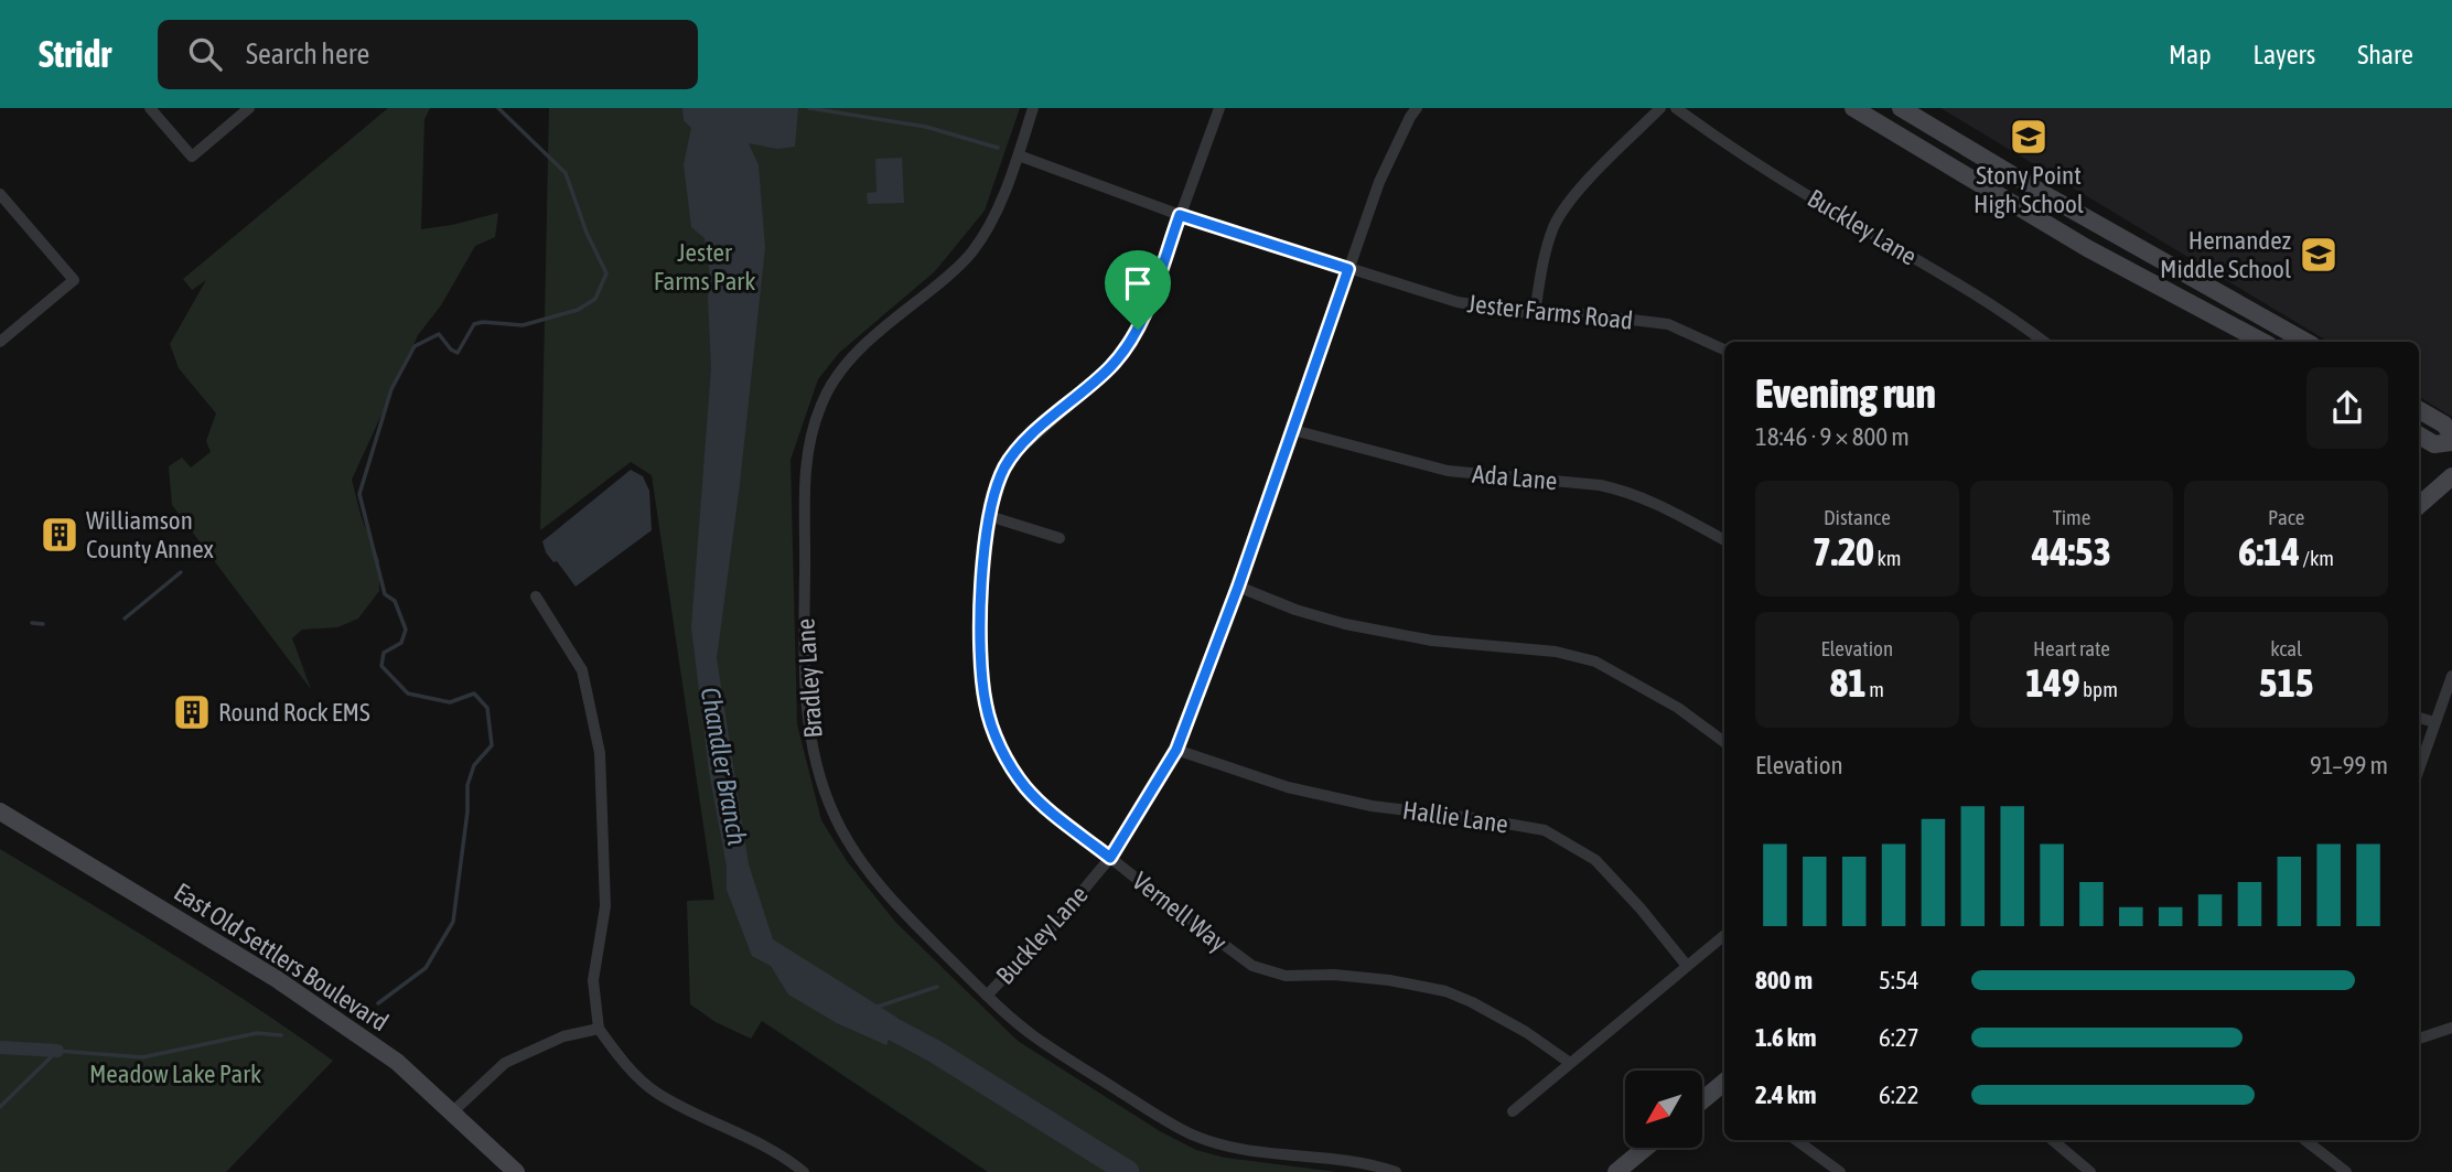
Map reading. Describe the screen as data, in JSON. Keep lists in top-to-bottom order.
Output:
{
  "streets": {
    "street": [
      "Buckley Lane",
      "Jester Farms Road",
      "Ada Lane",
      "Bradley Lane",
      "Hallie Lane",
      "Vernell Way",
      "East Old Settlers Boulevard"
    ]
  },
  "crossings": [
    ["Buckley Lane", "Jester Farms Road"],
    ["Buckley Lane", "Ada Lane"],
    ["Buckley Lane", "Bradley Lane"],
    ["Buckley Lane", "Hallie Lane"],
    ["Buckley Lane", "Vernell Way"],
    ["Jester Farms Road", "Bradley Lane"],
    ["Jester Farms Road", "Vernell Way"]
  ],
  "water": ["Chandler Branch"],
  "parks": ["Jester Farms Park", "Meadow Lake Park"],
  "places": {
    "school or university": ["Stony Point High School", "Hernandez Middle School"],
    "building": ["Williamson County Annex", "Round Rock EMS"]
  },
  "north": "bottom left",
  "page": {
    "header": "Stridr",
    "search": "Search here",
    "nav": ["Map", "Layers", "Share"],
    "heading": ["Evening run", "18:46 · 9 × 800 m"],
    "stats": [
      ["Distance", "7.20 km"],
      ["Time", "44:53"],
      ["Pace", "6:14 /km"],
      ["Elevation", "81 m"],
      ["Heart rate", "149 bpm"],
      ["kcal", "515"]
    ],
    "chart": ["Elevation", "91–99 m"],
    "list": [
      {
        "name": "800 m",
        "note": "5:54"
      },
      {
        "name": "1.6 km",
        "note": "6:27"
      },
      {
        "name": "2.4 km",
        "note": "6:22"
      }
    ]
  }
}
